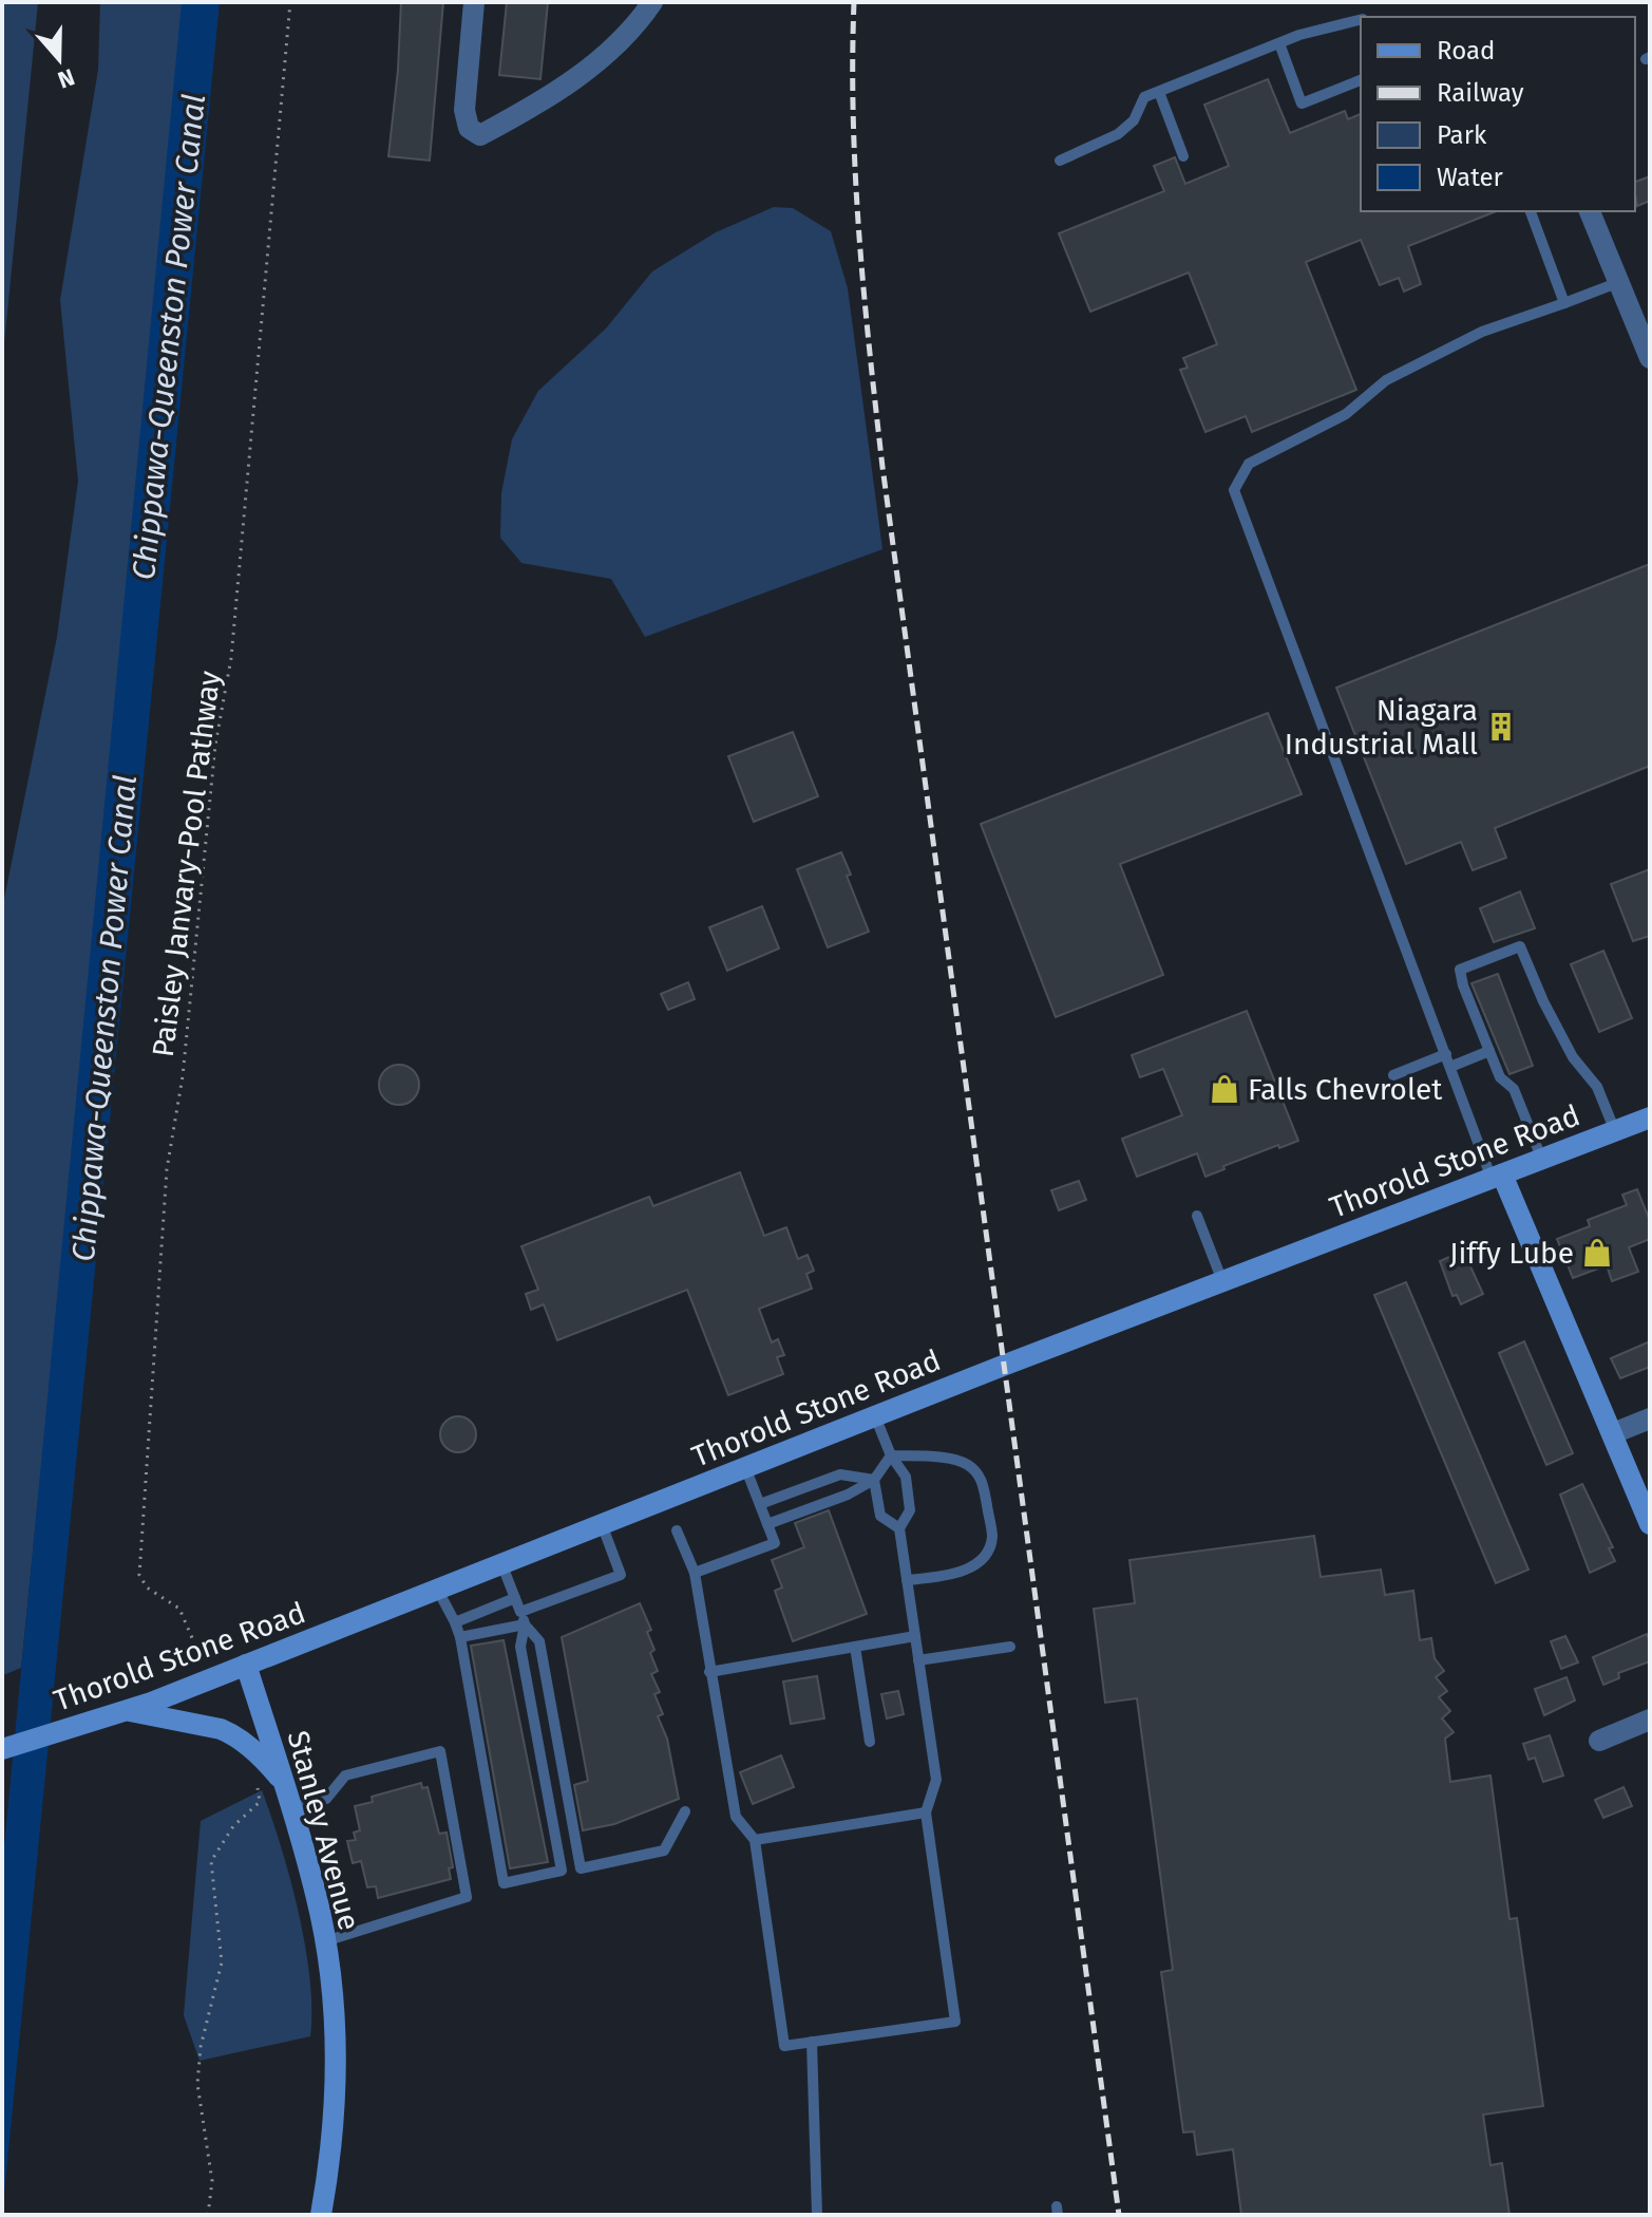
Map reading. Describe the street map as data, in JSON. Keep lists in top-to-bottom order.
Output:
{
  "streets": {
    "main road": ["Thorold Stone Road", "Stanley Avenue"],
    "path": ["Paisley Janvary-Pool Pathway"]
  },
  "crossings": [
    ["Paisley Janvary-Pool Pathway", "Thorold Stone Road"],
    ["Paisley Janvary-Pool Pathway", "Stanley Avenue"],
    ["Thorold Stone Road", "Stanley Avenue"]
  ],
  "water": ["Chippawa-Queenston Power Canal"],
  "places": {
    "building": ["Niagara Industrial Mall"],
    "shop": ["Falls Chevrolet", "Jiffy Lube"]
  },
  "legend": [
    "Road",
    "Railway",
    "Park",
    "Water"
  ],
  "north": "bottom"
}
